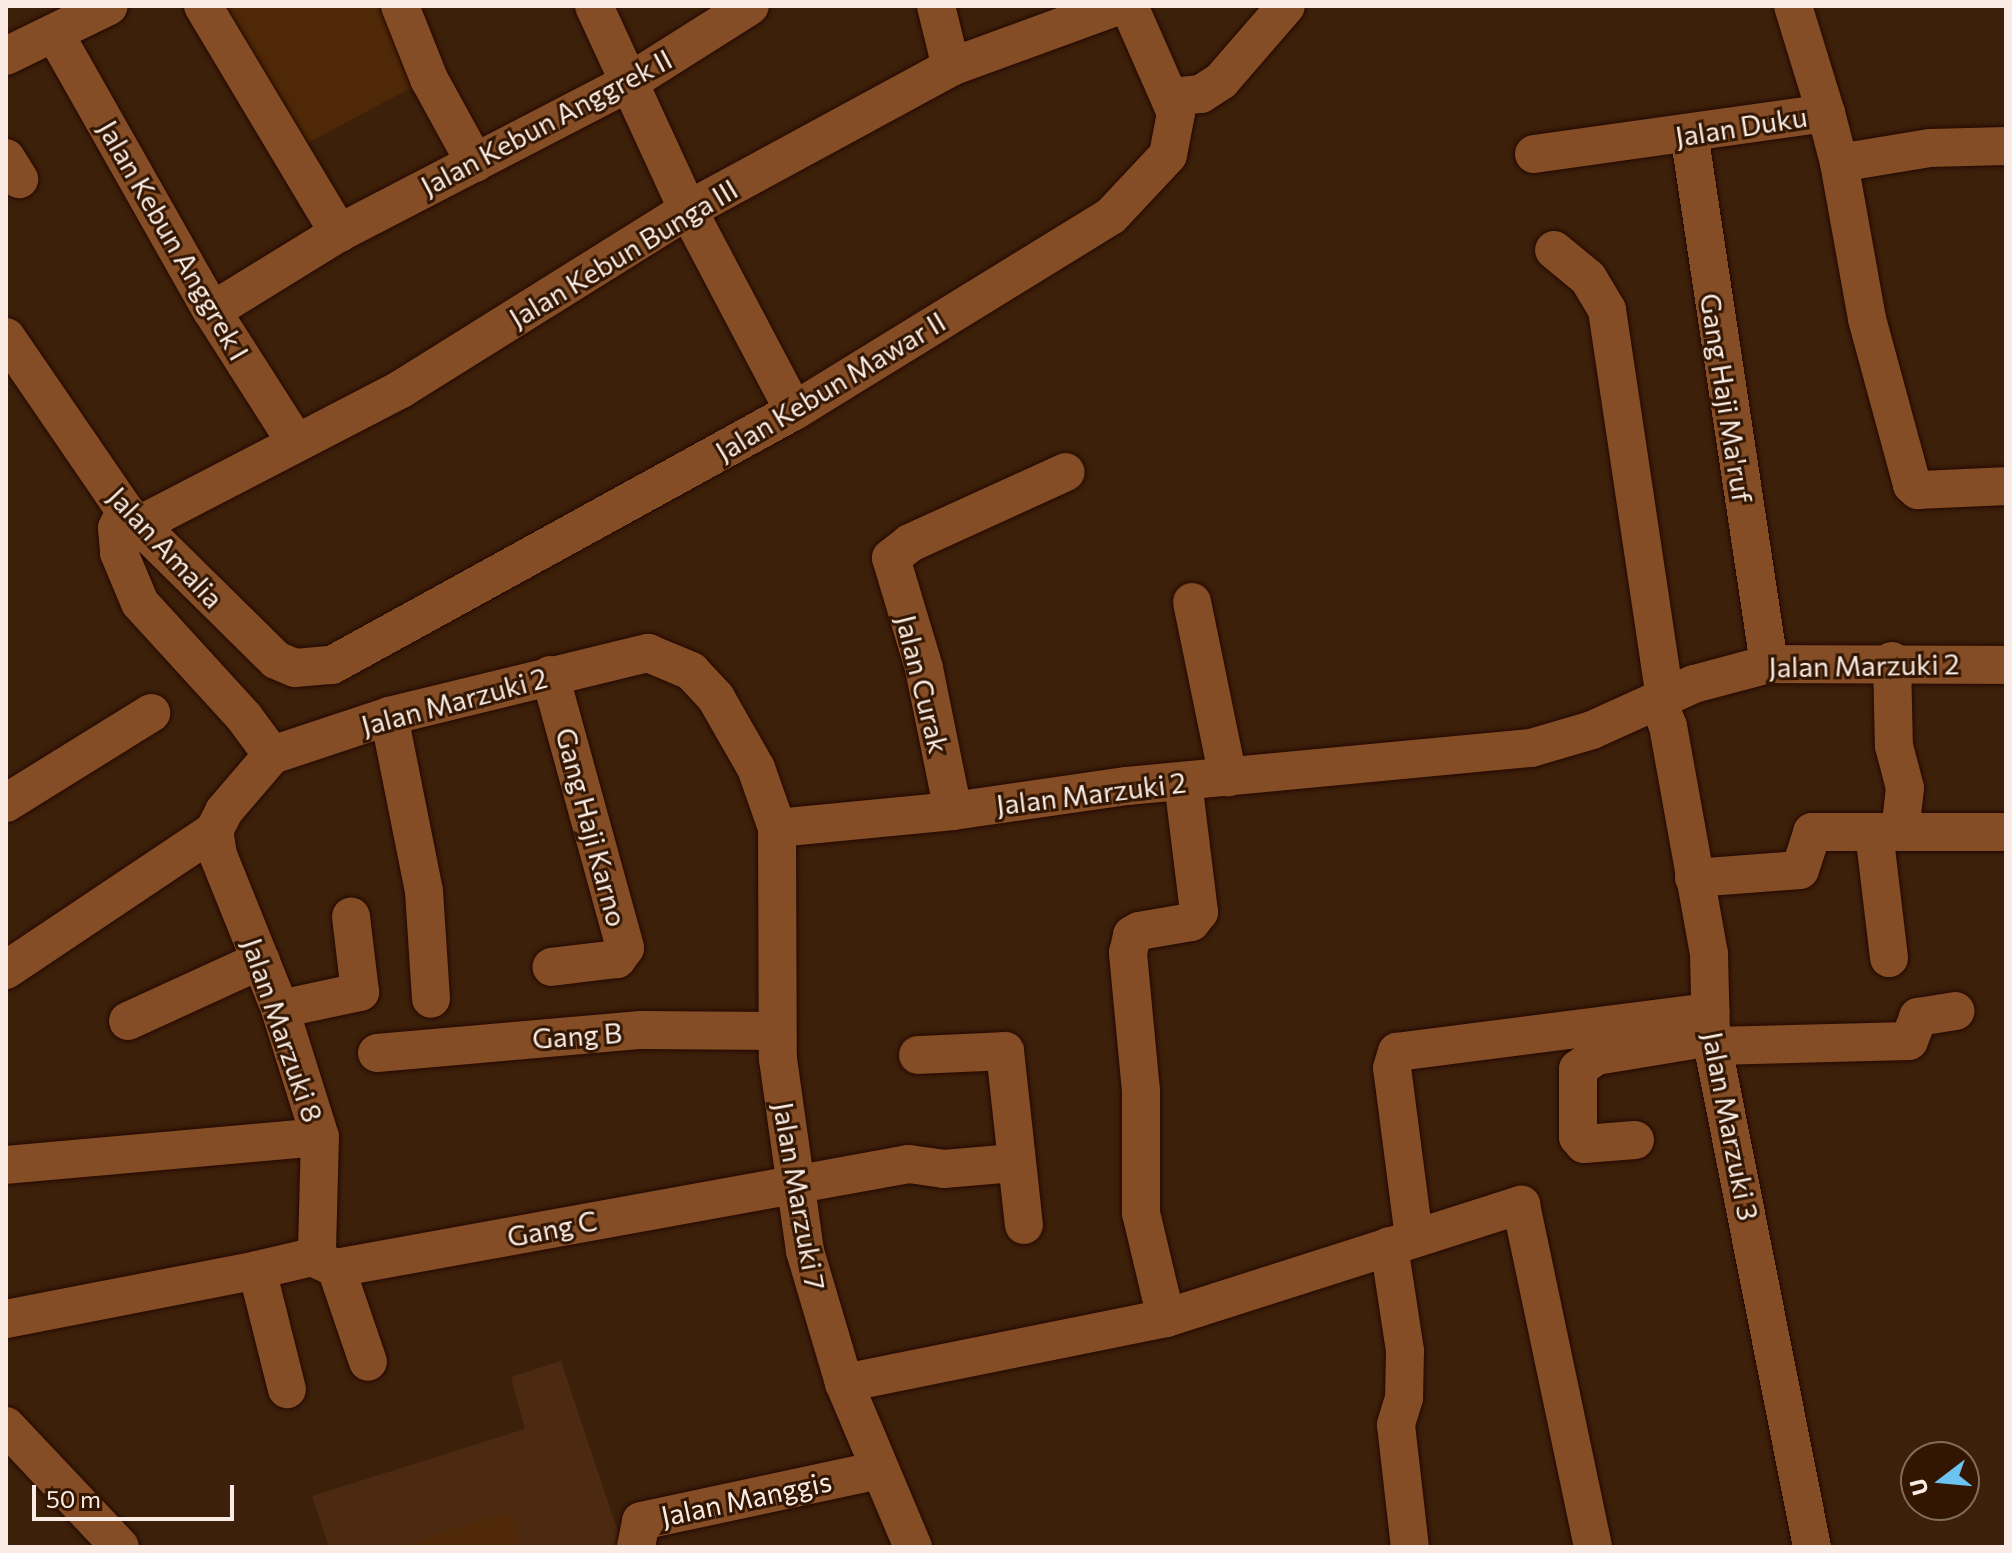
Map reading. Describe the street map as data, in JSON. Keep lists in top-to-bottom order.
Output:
{
  "streets": {
    "street": [
      "Jalan Kebun Anggrek II",
      "Jalan Duku",
      "Jalan Kebun Anggrek I",
      "Jalan Kebun Bunga III",
      "Jalan Kebun Mawar II",
      "Gang Haji Ma'ruf",
      "Jalan Amalia",
      "Jalan Marzuki 2",
      "Jalan Curak",
      "Gang Haji Karno",
      "Jalan Marzuki 8",
      "Gang B",
      "Jalan Marzuki 3",
      "Jalan Marzuki 7",
      "Gang C",
      "Jalan Manggis"
    ]
  },
  "crossings": [
    ["Jalan Kebun Anggrek II", "Jalan Kebun Anggrek I"],
    ["Jalan Duku", "Gang Haji Ma'ruf"],
    ["Jalan Kebun Anggrek I", "Jalan Kebun Bunga III"],
    ["Jalan Kebun Bunga III", "Jalan Amalia"],
    ["Jalan Kebun Mawar II", "Jalan Amalia"],
    ["Gang Haji Ma'ruf", "Jalan Marzuki 2"],
    ["Jalan Marzuki 2", "Jalan Curak"],
    ["Jalan Marzuki 2", "Gang Haji Karno"],
    ["Jalan Marzuki 2", "Jalan Marzuki 3"],
    ["Jalan Marzuki 2", "Jalan Marzuki 7"],
    ["Jalan Marzuki 8", "Gang C"],
    ["Gang B", "Jalan Marzuki 7"],
    ["Jalan Marzuki 7", "Gang C"],
    ["Jalan Marzuki 7", "Jalan Manggis"]
  ],
  "scale_bar": "50 m",
  "north": "left"
}
